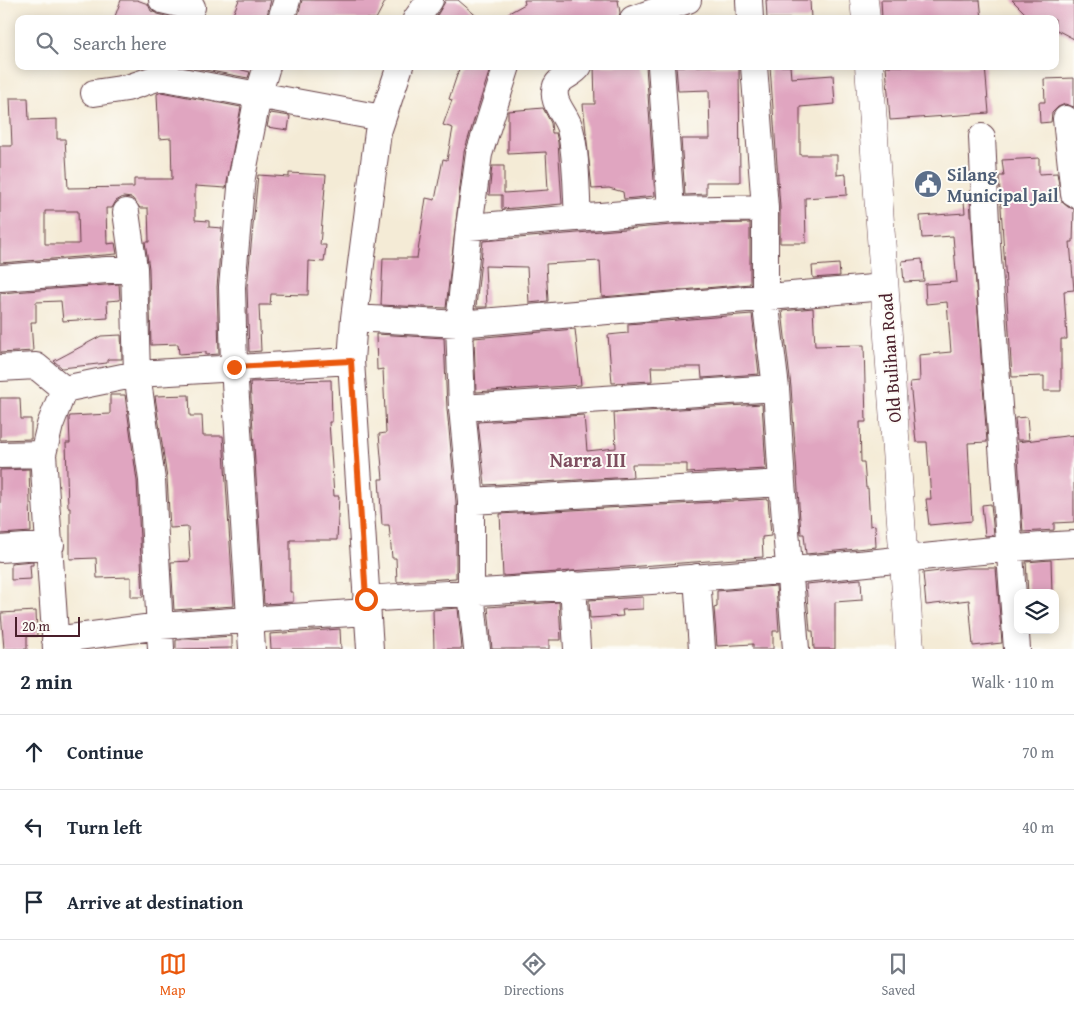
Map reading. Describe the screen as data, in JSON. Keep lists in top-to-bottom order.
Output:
{
  "streets": {
    "street": ["Old Bulihan Road"]
  },
  "districts": ["Narra III"],
  "places": {
    "public building": ["Silang Municipal Jail"]
  },
  "scale_bar": "20 m",
  "page": {
    "search": "Search here",
    "scale": "20 m",
    "heading": ["2 min", "Walk · 110 m"],
    "list": [
      ["Continue", "70 m"],
      ["Turn left", "40 m"],
      "Arrive at destination"
    ],
    "nav": ["Map", "Directions", "Saved"]
  }
}
